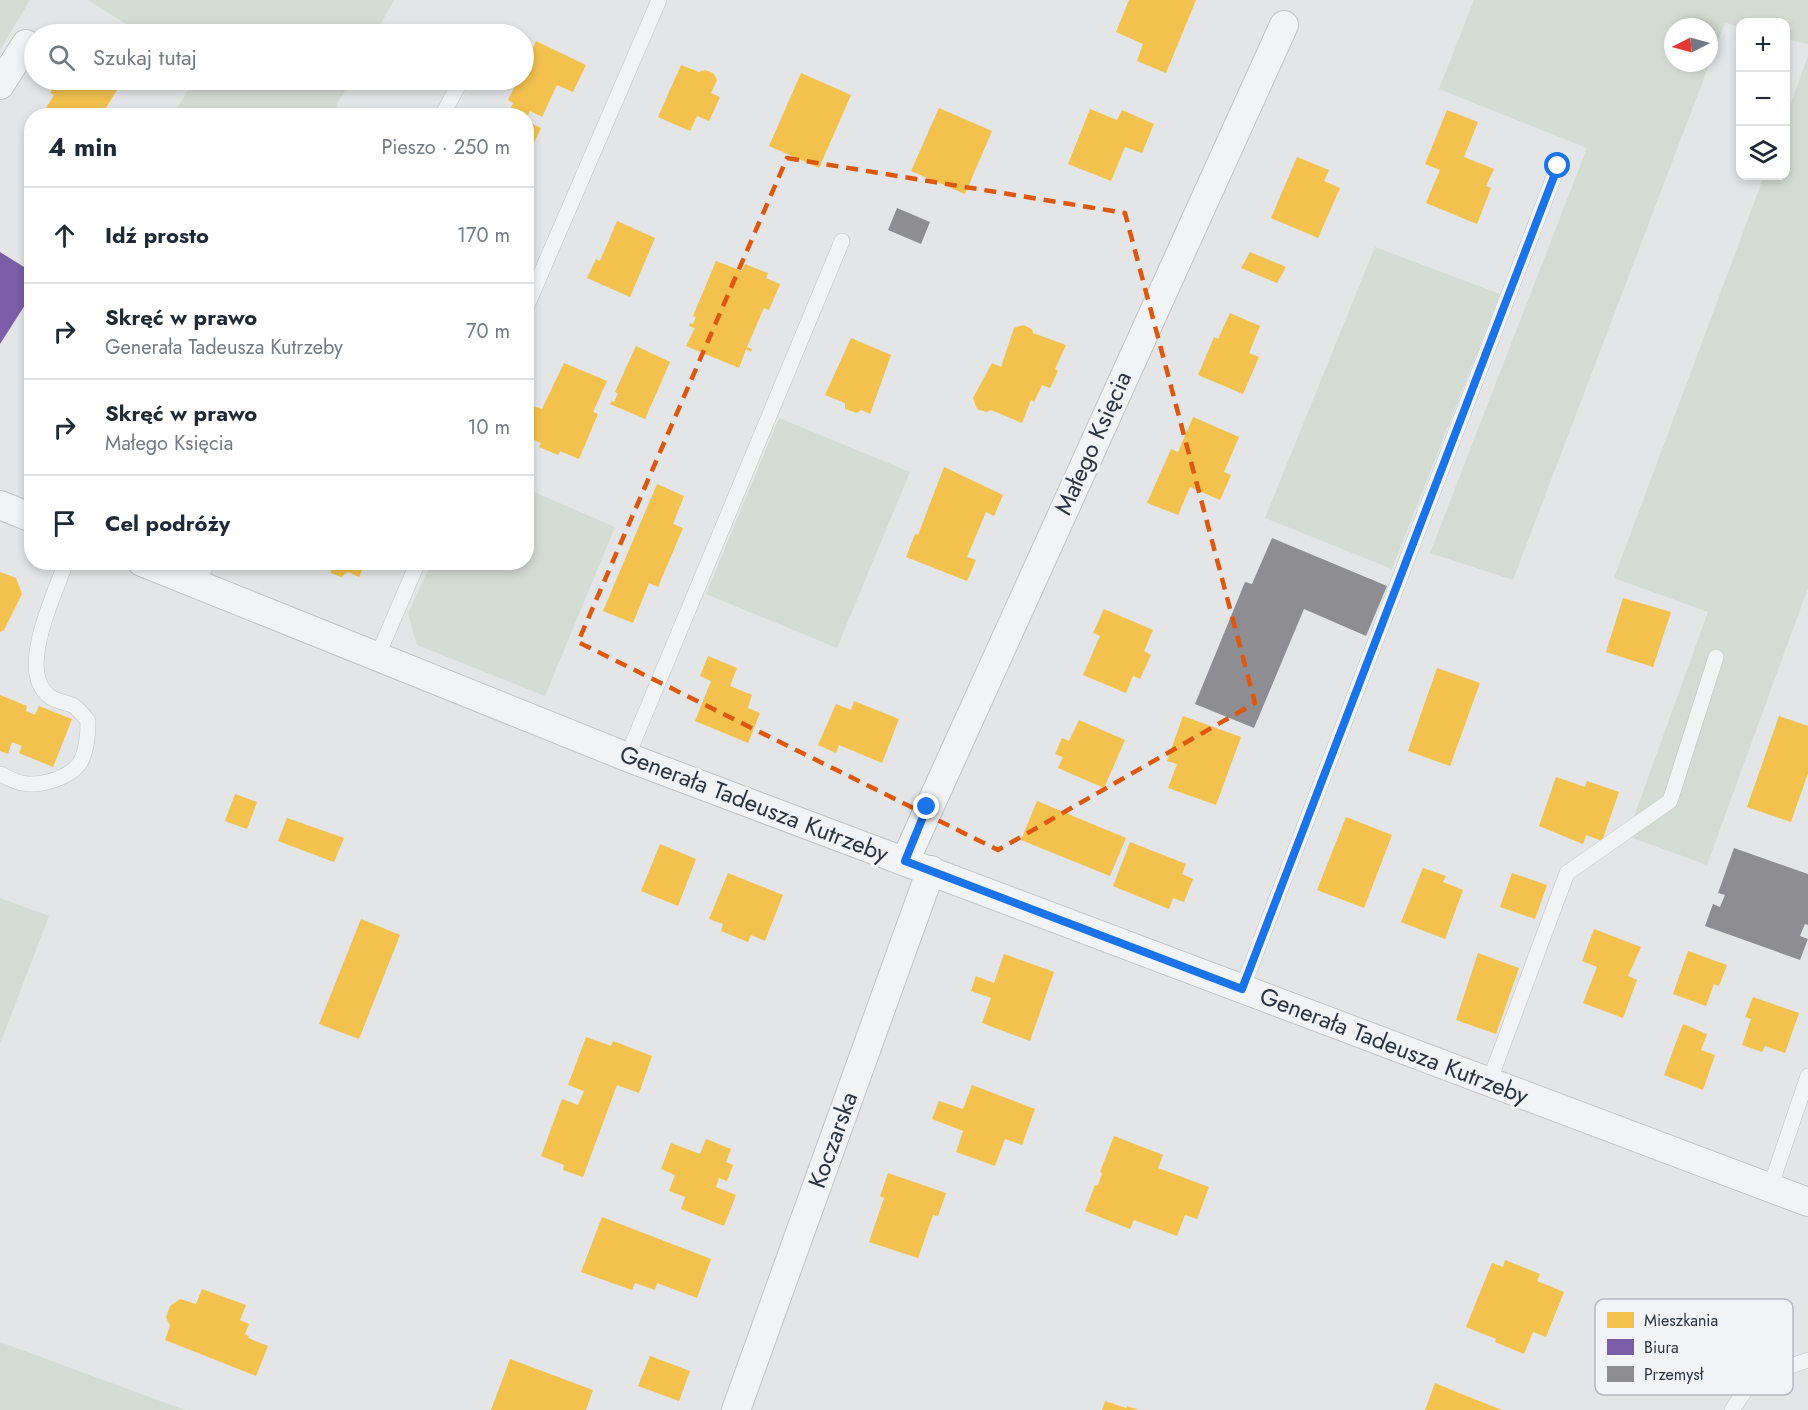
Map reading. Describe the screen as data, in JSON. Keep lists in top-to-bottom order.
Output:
{
  "streets": {
    "street": ["Małego Księcia", "Generała Tadeusza Kutrzeby", "Koczarska"]
  },
  "crossings": [
    ["Małego Księcia", "Generała Tadeusza Kutrzeby"],
    ["Małego Księcia", "Koczarska"],
    ["Generała Tadeusza Kutrzeby", "Koczarska"]
  ],
  "legend": ["Mieszkania", "Biura", "Przemysł"],
  "north": "left",
  "page": {
    "map_buttons": ["+", "−"],
    "search": "Szukaj tutaj",
    "heading": ["4 min", "Pieszo · 250 m"],
    "list": [
      ["Idź prosto", "170 m"],
      ["Skręć w prawo", "Generała Tadeusza Kutrzeby", "70 m"],
      ["Skręć w prawo", "Małego Księcia", "10 m"],
      "Cel podróży"
    ]
  }
}
